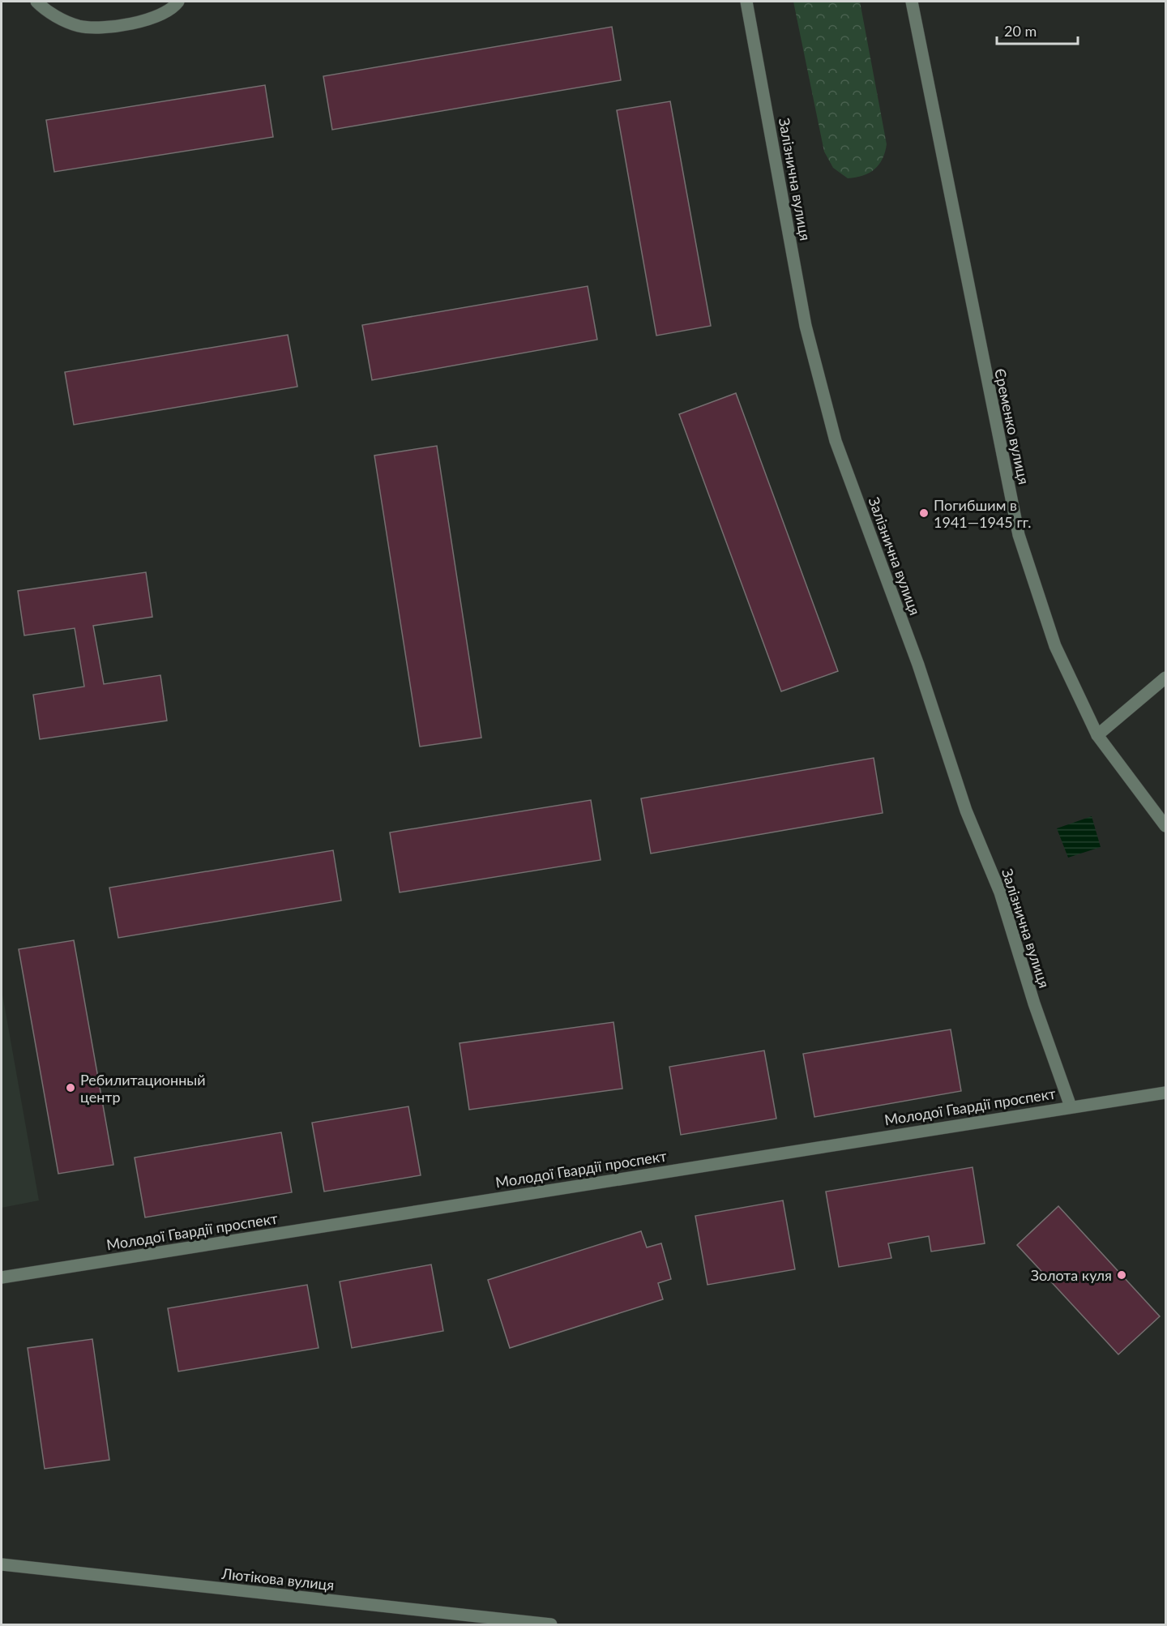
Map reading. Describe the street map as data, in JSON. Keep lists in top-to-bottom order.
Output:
{
  "streets": {
    "street": [
      "Залізнична вулиця",
      "Єременко вулиця",
      "Молодої Гвардії проспект",
      "Лютікова вулиця"
    ]
  },
  "crossings": [
    ["Залізнична вулиця", "Молодої Гвардії проспект"]
  ],
  "places": ["Погибшим в 1941—1945 гг.", "Ребилитационный центр", "Золота куля"],
  "scale_bar": "20 m"
}
